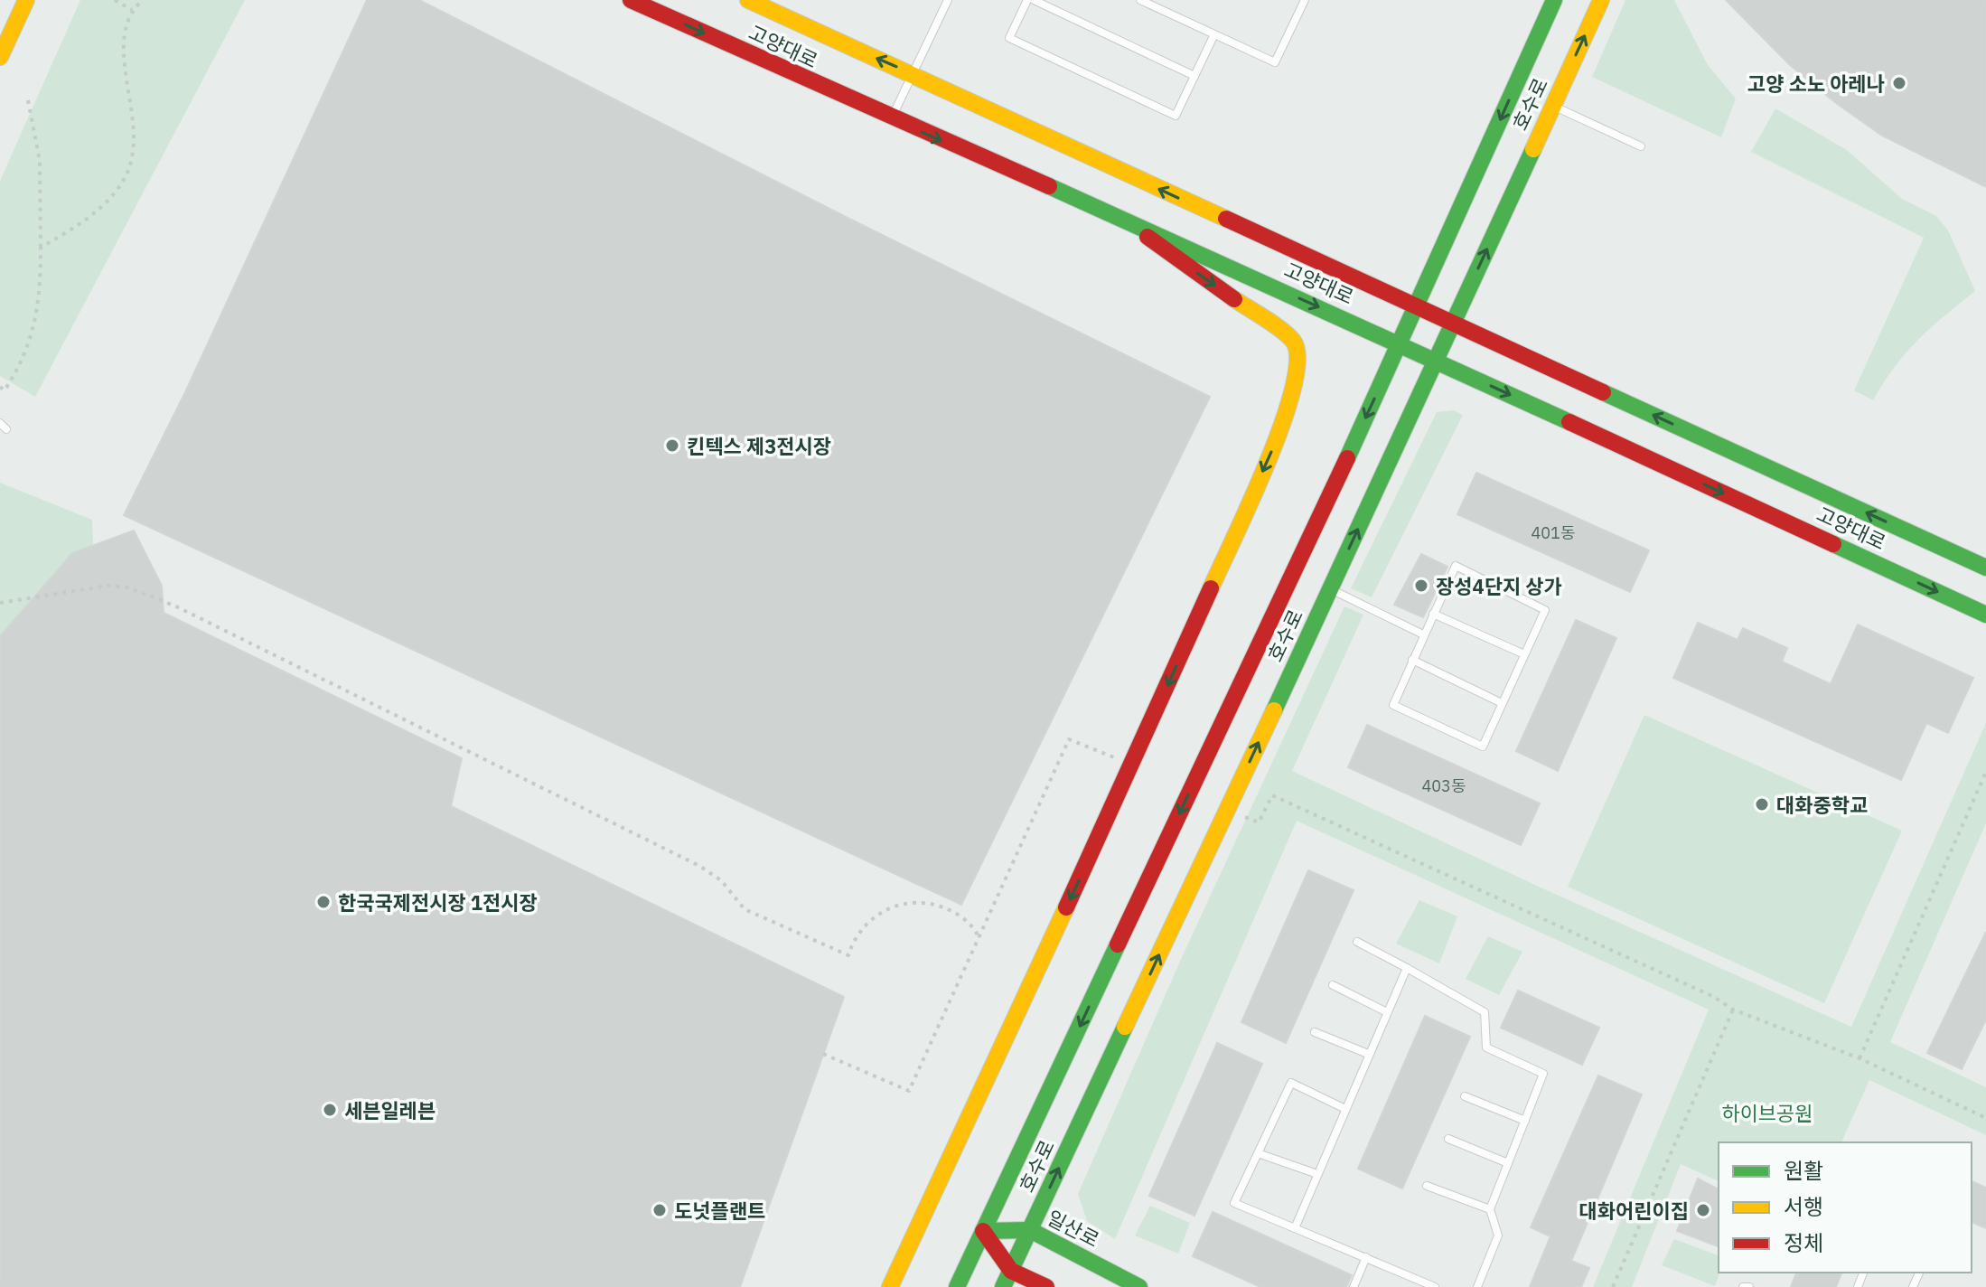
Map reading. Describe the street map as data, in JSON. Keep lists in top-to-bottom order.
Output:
{
  "streets": {
    "main road": ["고양대로", "호수로", "일산로"]
  },
  "crossings": [
    ["고양대로", "호수로"],
    ["호수로", "일산로"]
  ],
  "parks": ["하이브공원"],
  "places": [
    "고양 소노 아레나",
    "킨텍스 제3전시장",
    "장성4단지 상가",
    "대화중학교",
    "한국국제전시장 1전시장",
    "세븐일레븐",
    "도넛플랜트",
    "대화어린이집"
  ],
  "house_numbers": ["401동", "403동"],
  "legend": ["원활", "서행", "정체"]
}
